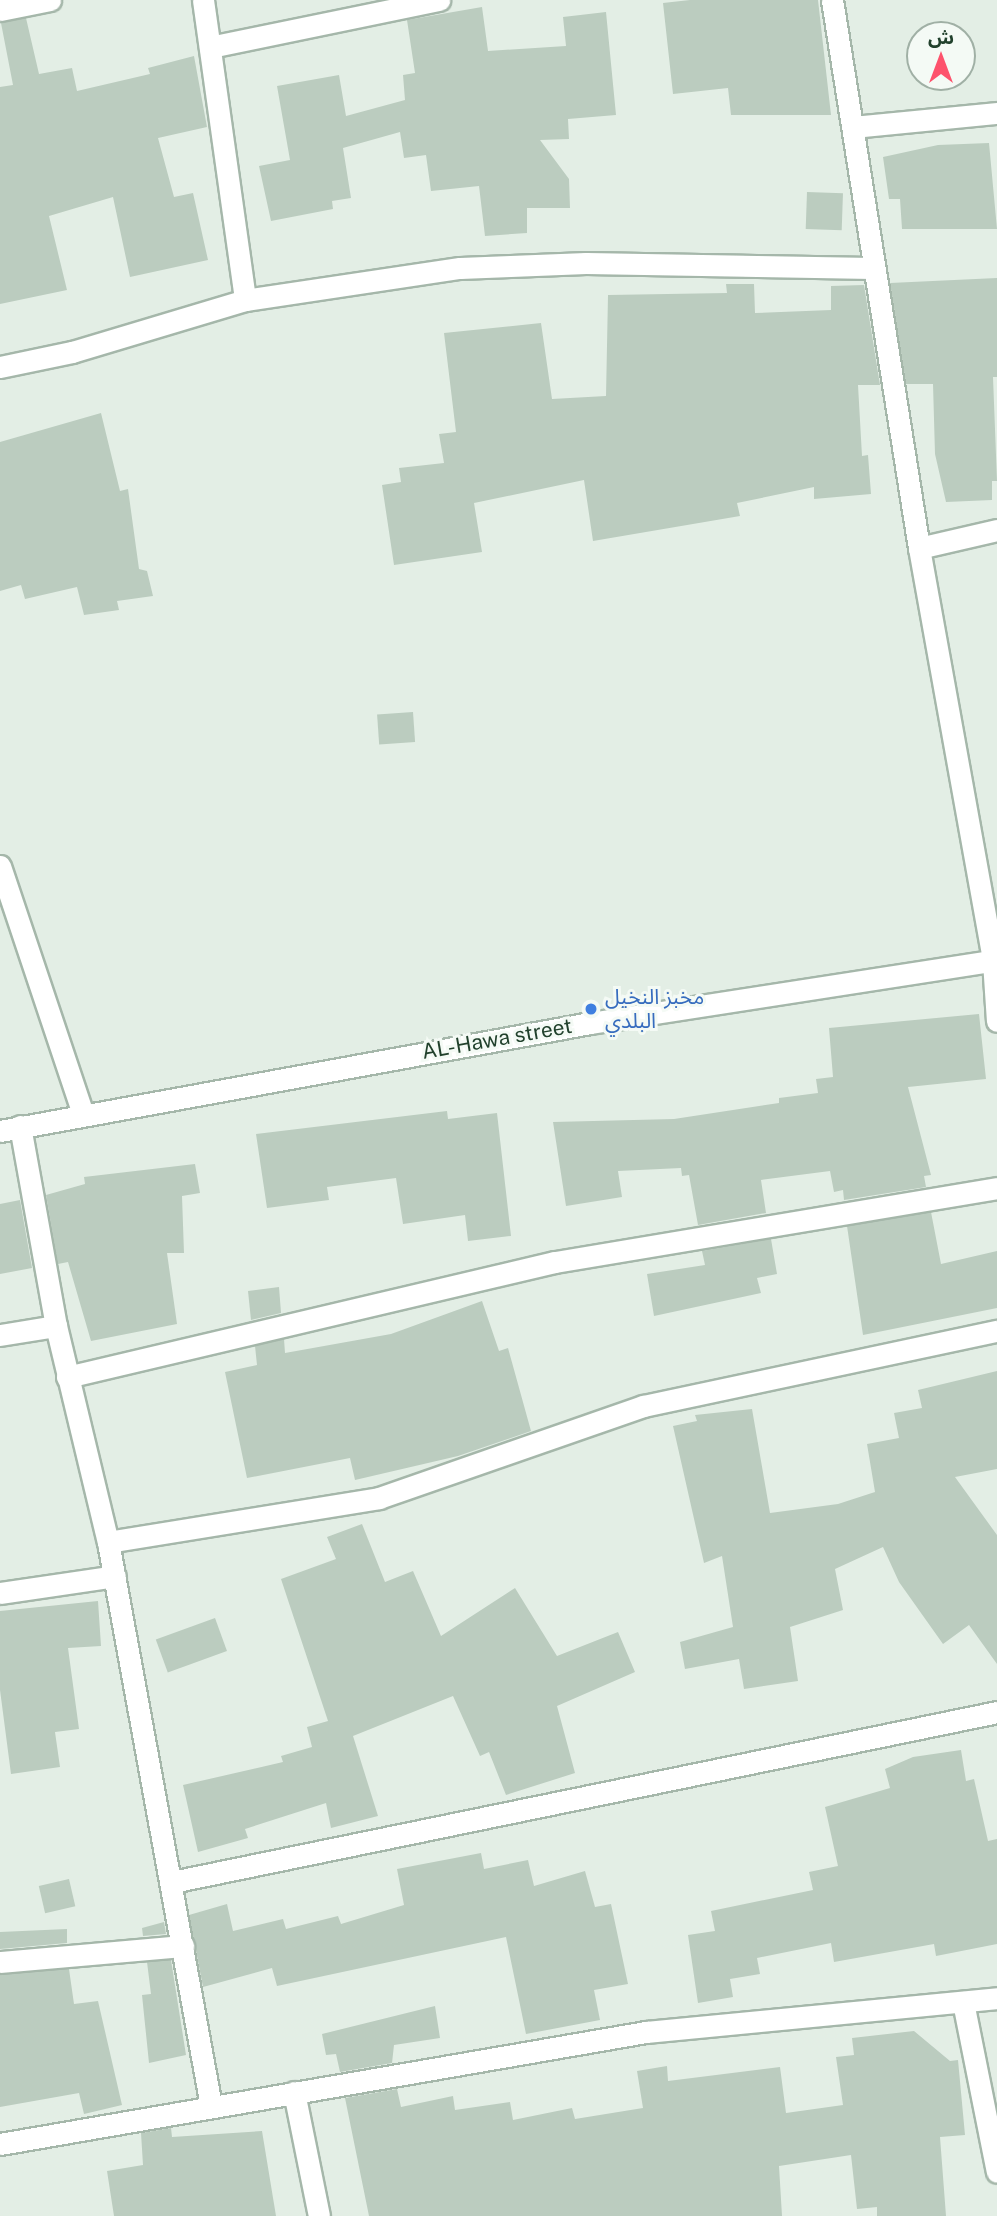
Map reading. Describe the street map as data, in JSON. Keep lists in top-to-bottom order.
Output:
{
  "streets": {
    "street": ["AL-Hawa street"]
  },
  "places": ["مخبز النخيل البلدي"],
  "north": "top"
}
